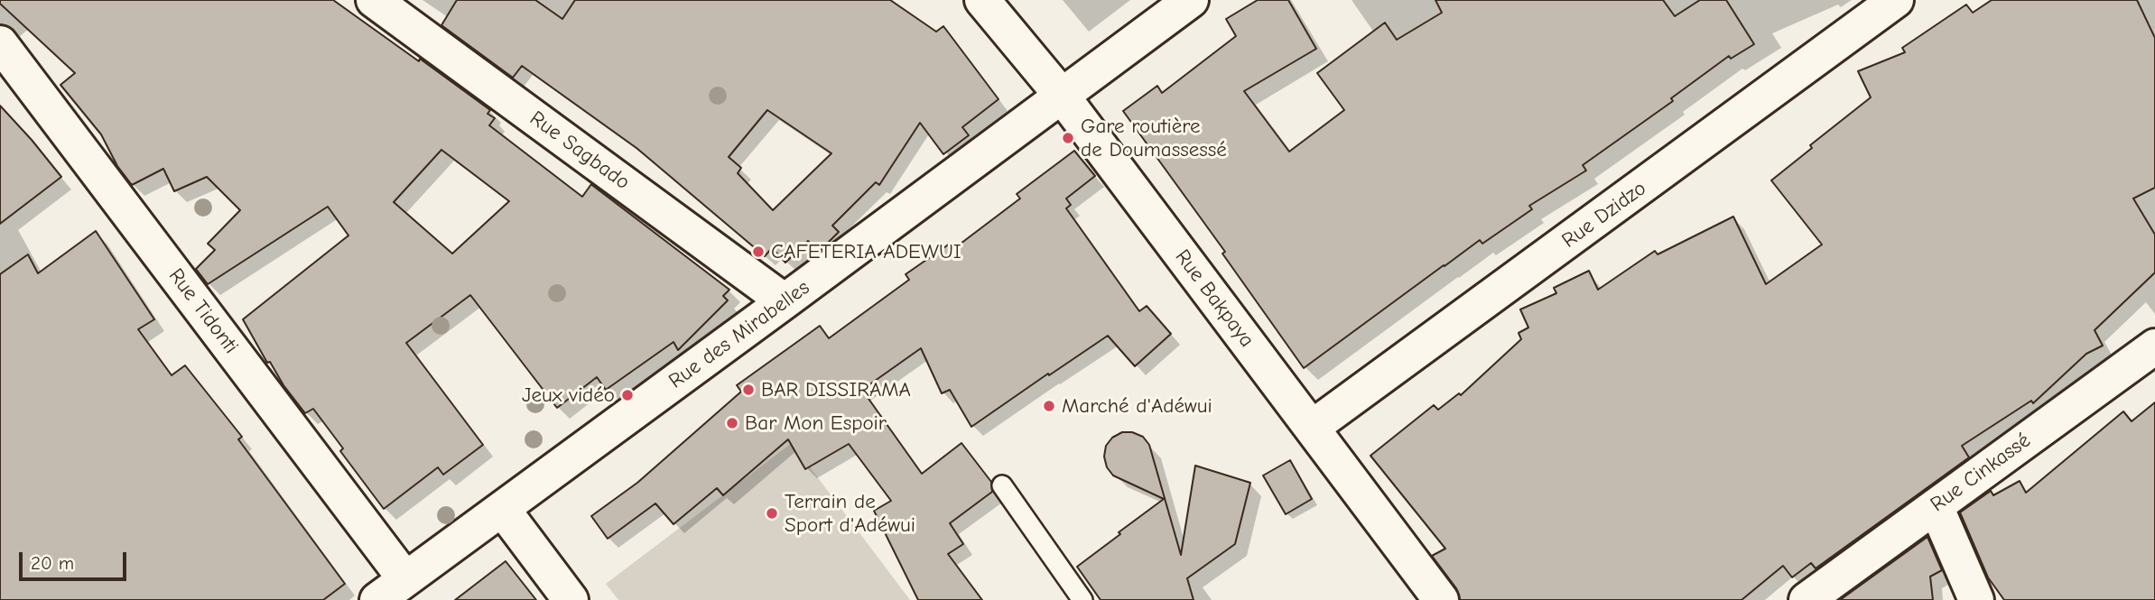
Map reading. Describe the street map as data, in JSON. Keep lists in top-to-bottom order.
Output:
{
  "streets": {
    "street": [
      "Rue Sagbado",
      "Rue Dzidzo",
      "Rue Bakpaya",
      "Rue Tidonti",
      "Rue des Mirabelles",
      "Rue Cinkassé"
    ]
  },
  "crossings": [
    ["Rue Sagbado", "Rue des Mirabelles"],
    ["Rue Dzidzo", "Rue Bakpaya"],
    ["Rue Bakpaya", "Rue des Mirabelles"],
    ["Rue Tidonti", "Rue des Mirabelles"]
  ],
  "places": [
    "Gare routière de Doumassessé",
    "CAFETERIA ADEWUI",
    "BAR DISSIRAMA",
    "Jeux vidéo",
    "Marché d'Adéwui",
    "Bar Mon Espoir",
    "Terrain de Sport d'Adéwui"
  ],
  "scale_bar": "20 m"
}
